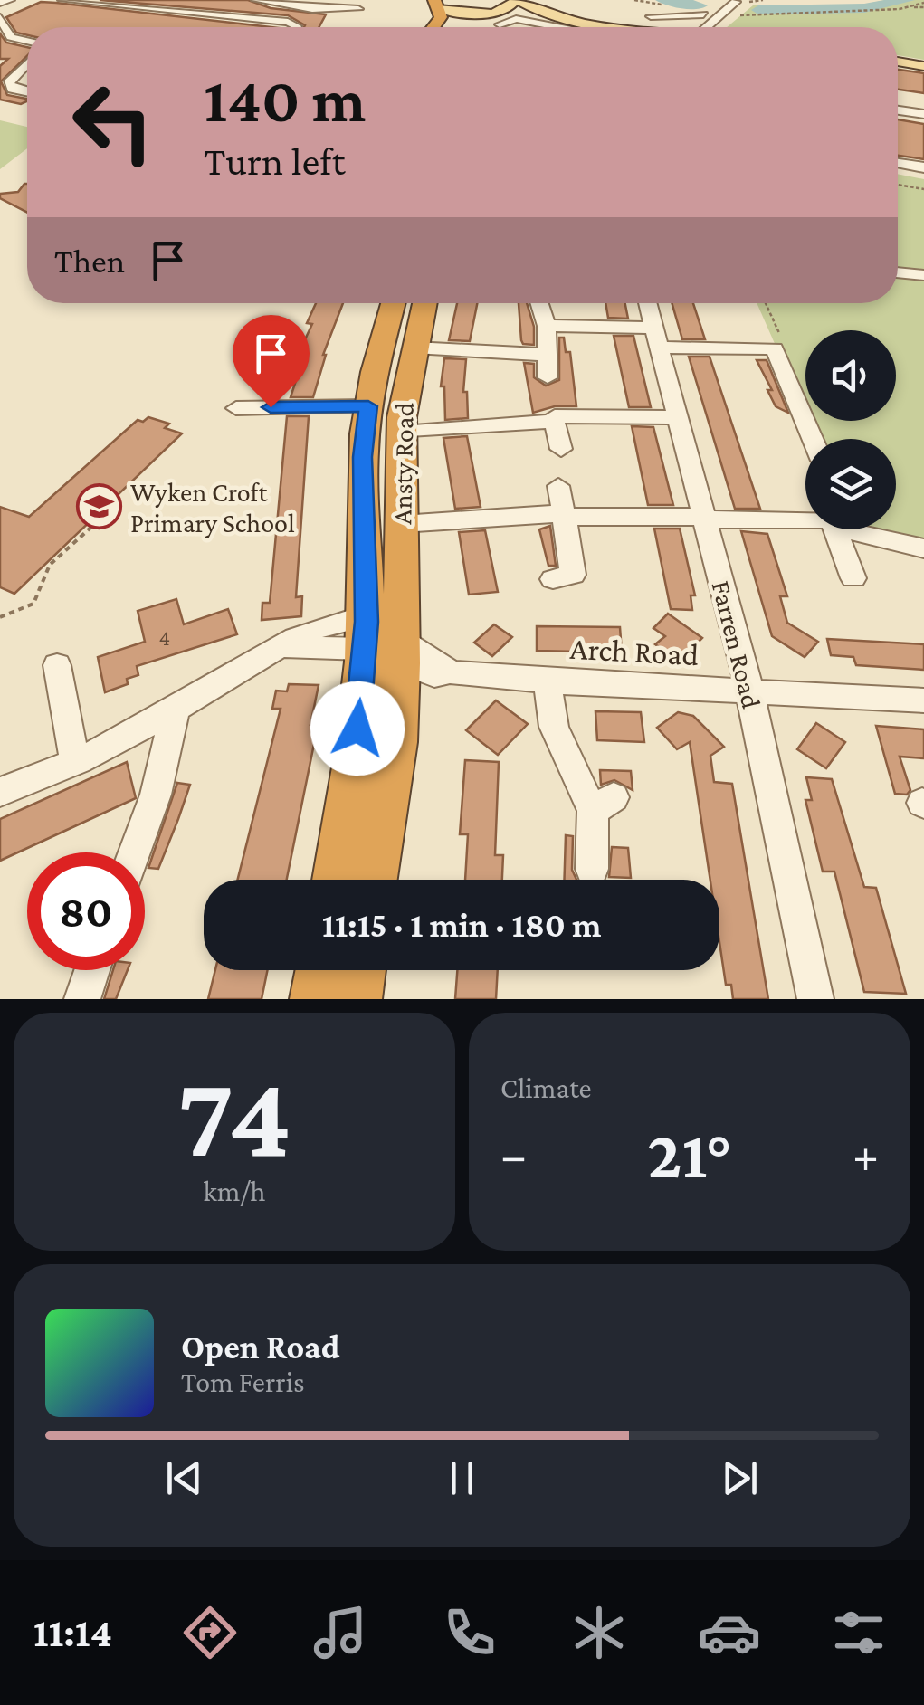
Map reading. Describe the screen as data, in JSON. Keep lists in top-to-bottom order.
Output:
{
  "streets": {
    "highway": ["Ansty Road"],
    "street": ["Farren Road", "Arch Road"]
  },
  "crossings": [
    ["Ansty Road", "Arch Road"],
    ["Farren Road", "Arch Road"]
  ],
  "places": {
    "school or university": ["Wyken Croft Primary School"]
  },
  "house_numbers": ["4"],
  "page": {
    "turn": ["140 m", "Turn left"],
    "then": "Then",
    "limit": "80",
    "trip": "11:15 · 1 min · 180 m",
    "tile": [
      ["74", "km/h"],
      "Climate"
    ],
    "heat": ["−", "21°", "+"],
    "song": ["Open Road", "Tom Ferris"],
    "tabs": "11:14"
  }
}
